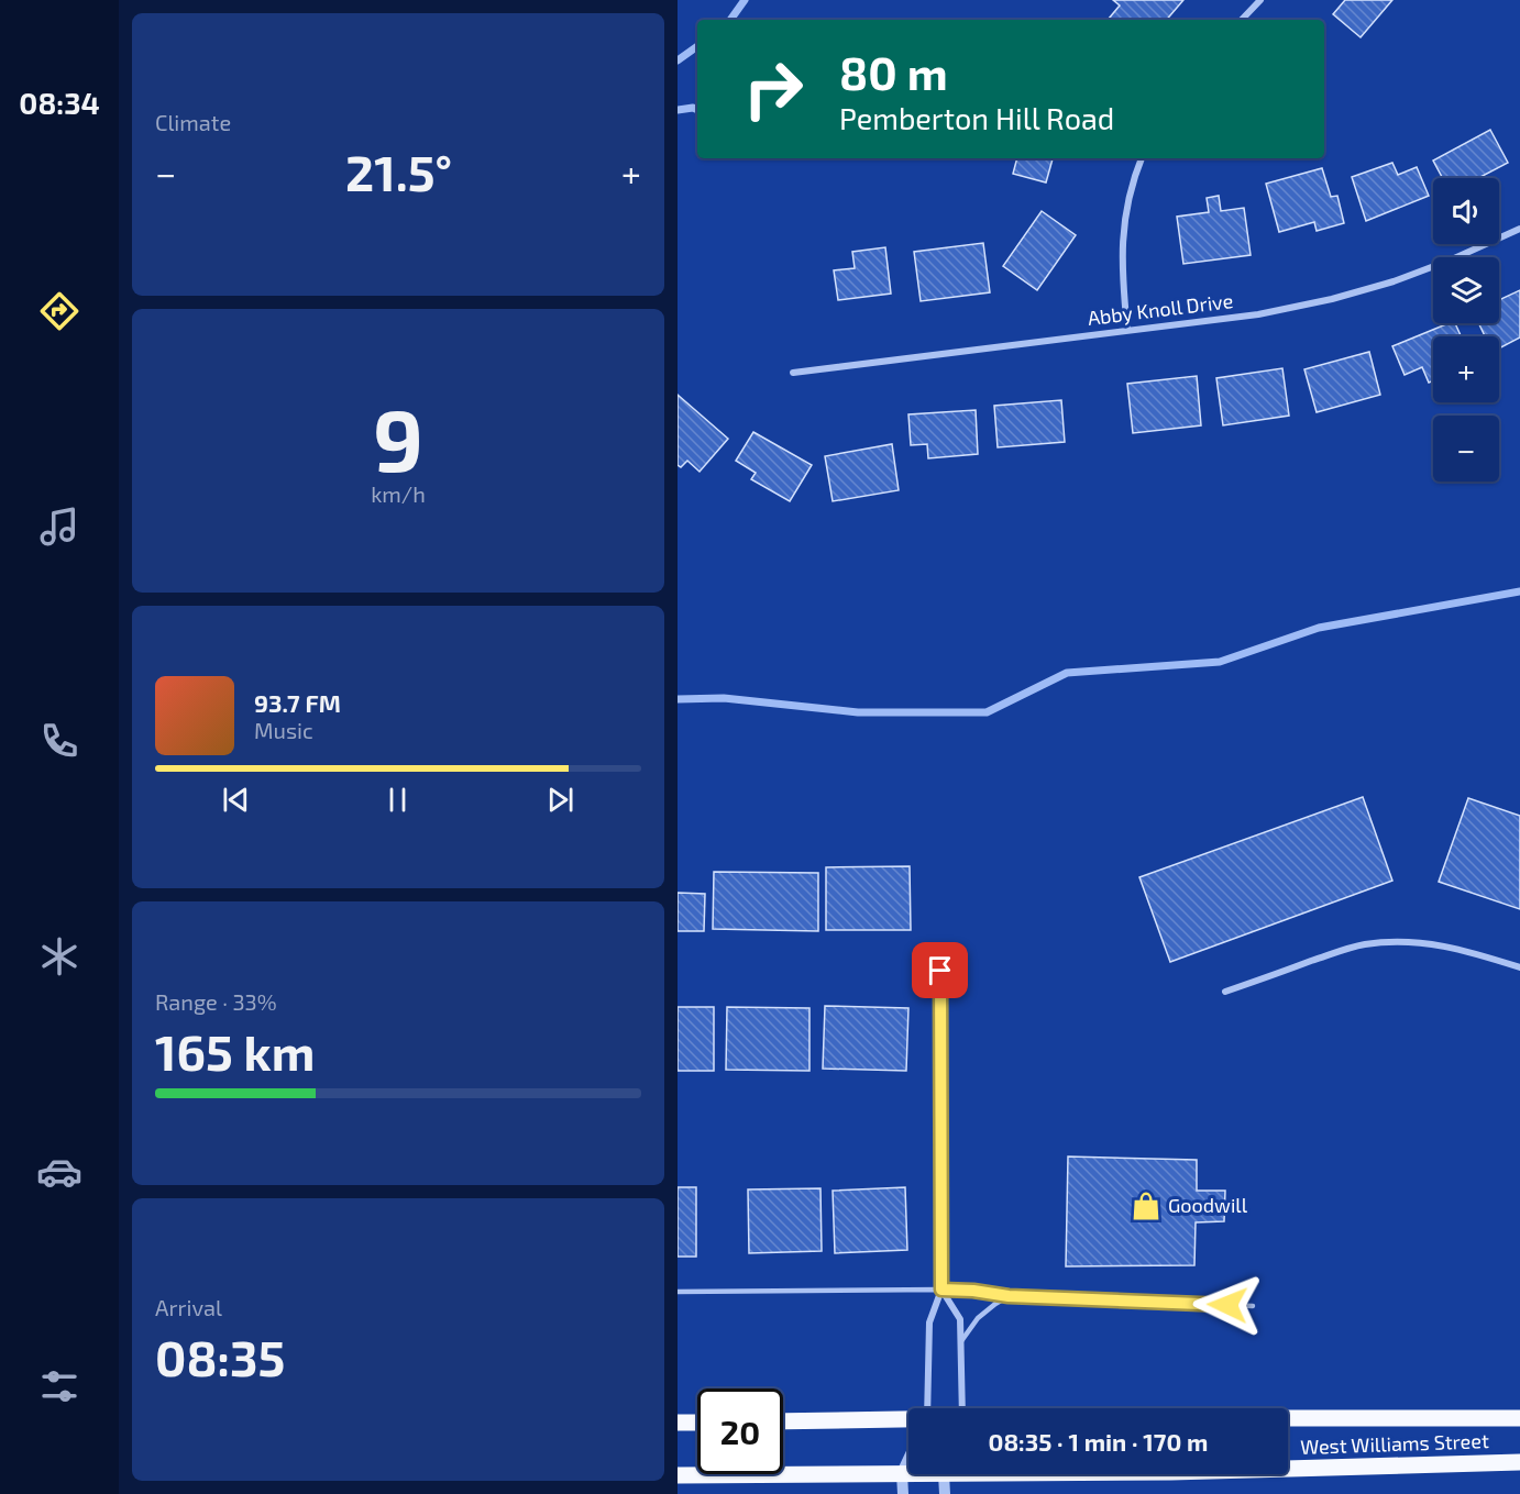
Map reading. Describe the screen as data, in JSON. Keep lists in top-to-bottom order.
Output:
{
  "streets": {
    "main road": ["West Williams Street"],
    "street": ["Abby Knoll Drive"]
  },
  "places": {
    "shop": ["Goodwill"]
  },
  "page": {
    "tabs": "08:34",
    "tile": [
      "Climate",
      ["9", "km/h"],
      ["Range · 33%", "165 km"],
      ["Arrival", "08:35"]
    ],
    "turn": ["80 m", "Pemberton Hill Road"],
    "heat": ["−", "21.5°", "+"],
    "map_buttons": ["+", "−"],
    "song": ["93.7 FM", "Music"],
    "limit": "20",
    "trip": "08:35 · 1 min · 170 m"
  }
}
